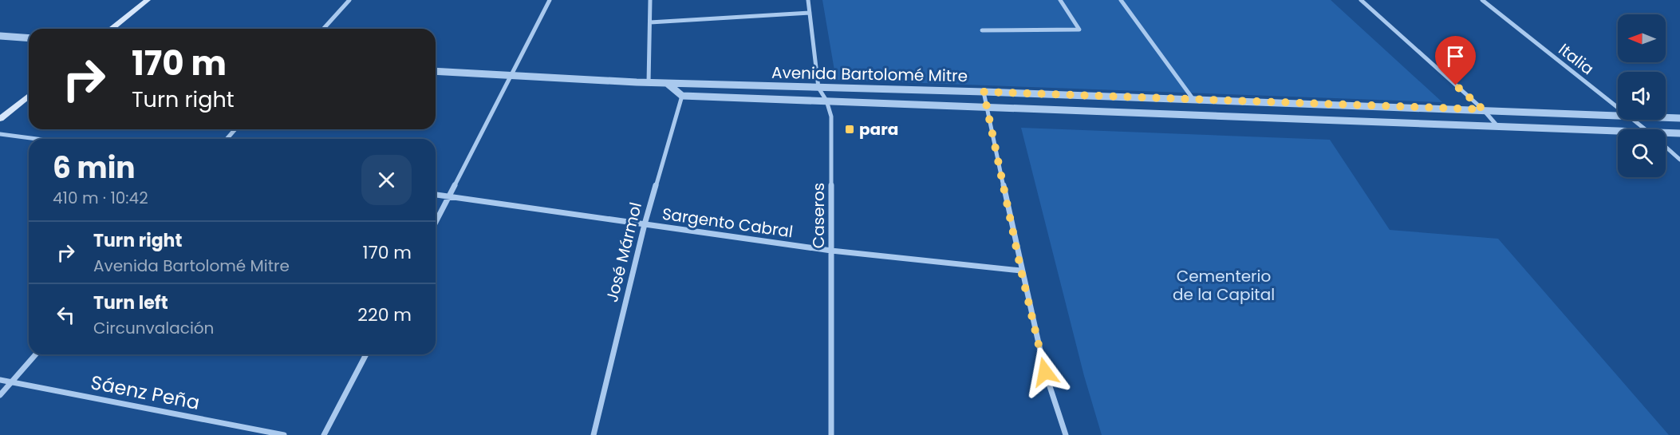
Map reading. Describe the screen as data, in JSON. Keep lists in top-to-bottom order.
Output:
{
  "streets": {
    "street": [
      "Italia",
      "Avenida Bartolomé Mitre",
      "Caseros",
      "Sargento Cabral",
      "José Mármol",
      "Sáenz Peña"
    ]
  },
  "crossings": [
    ["Avenida Bartolomé Mitre", "Caseros"],
    ["Avenida Bartolomé Mitre", "José Mármol"],
    ["Caseros", "Sargento Cabral"],
    ["Sargento Cabral", "José Mármol"]
  ],
  "parks": ["Cementerio de la Capital"],
  "places": {
    "transit": ["para"]
  },
  "north": "left",
  "page": {
    "turn": ["170 m", "Turn right"],
    "heading": ["6 min", "410 m · 10:42"],
    "list": [
      {
        "name": "Turn right",
        "note": "Avenida Bartolomé Mitre",
        "value": "170 m"
      },
      {
        "name": "Turn left",
        "note": "Circunvalación",
        "value": "220 m"
      }
    ]
  }
}
